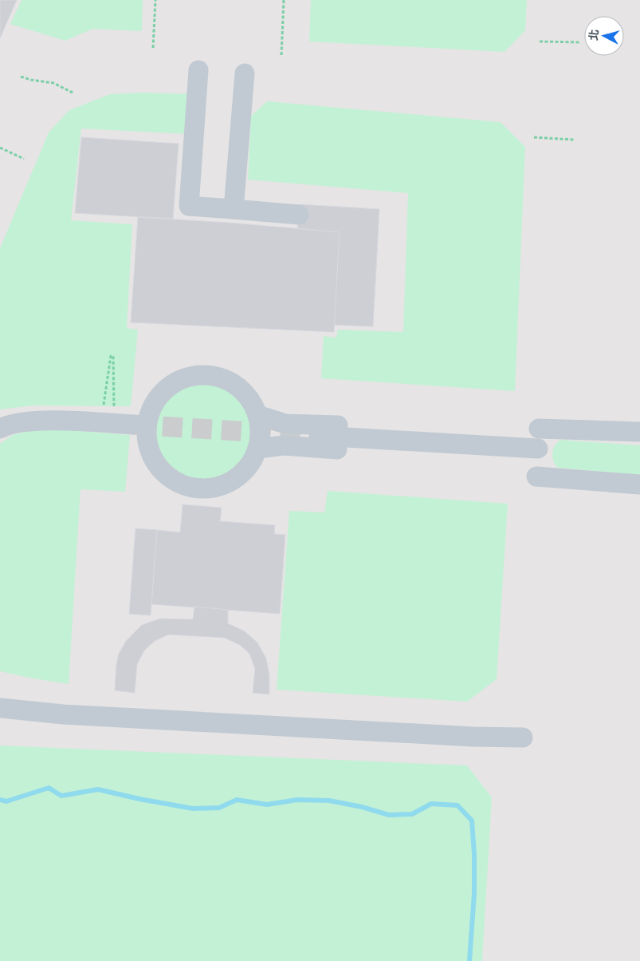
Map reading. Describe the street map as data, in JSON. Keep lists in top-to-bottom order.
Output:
{
  "north": "left"
}
